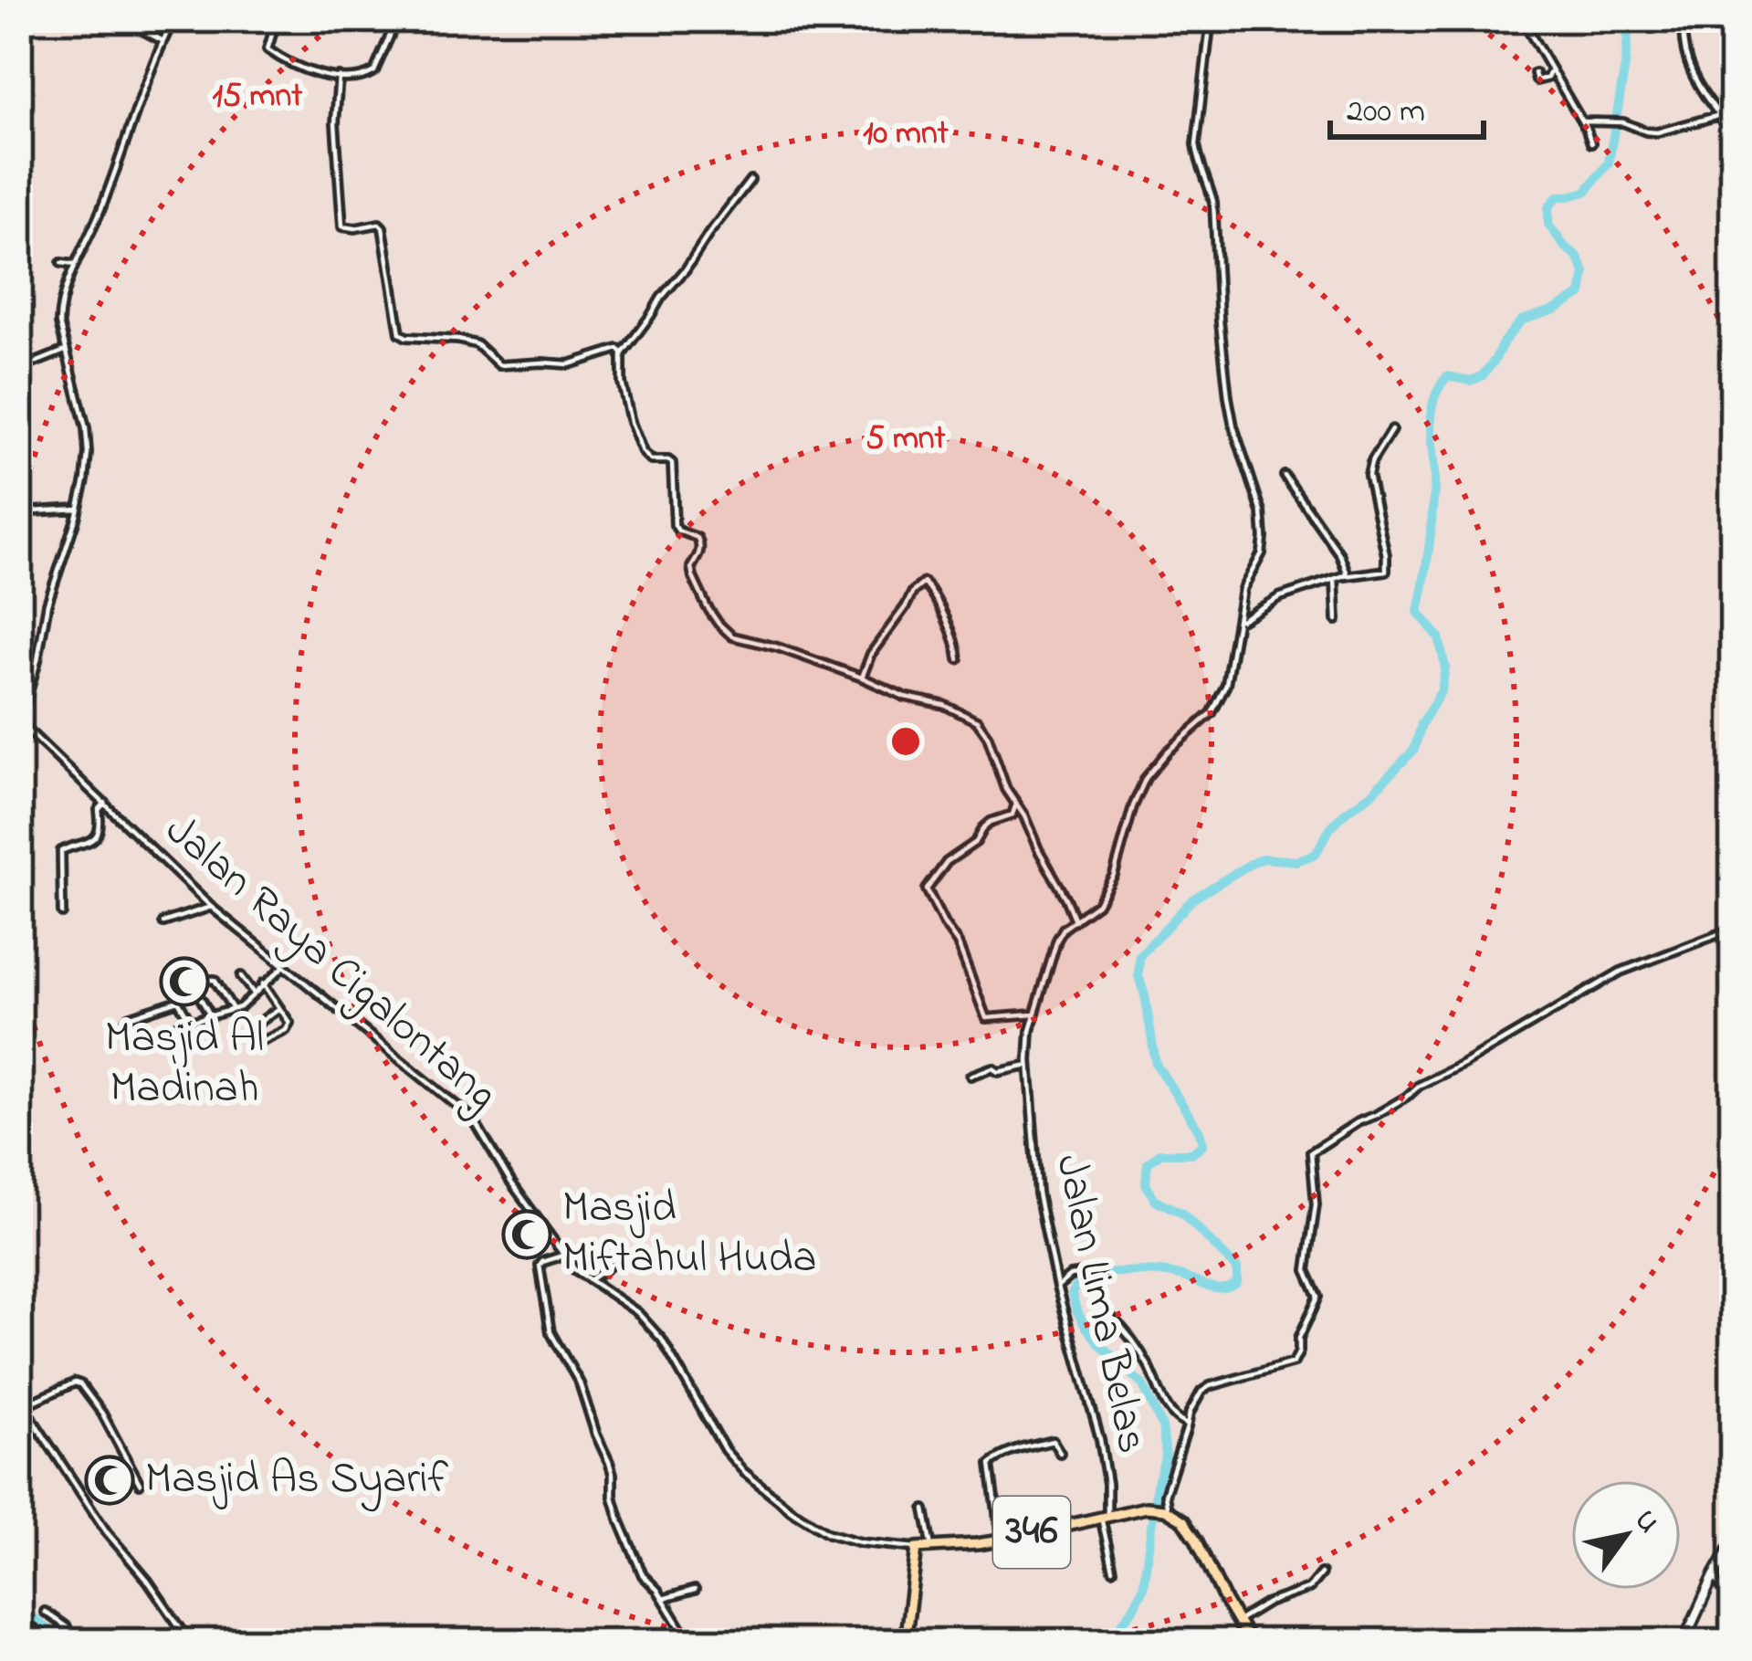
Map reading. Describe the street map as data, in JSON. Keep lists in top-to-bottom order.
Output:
{
  "streets": {
    "main road": ["346"],
    "street": ["Jalan Raya Cigalontang", "Jalan Lima Belas"]
  },
  "crossings": [
    ["Jalan Raya Cigalontang", "346"],
    ["Jalan Lima Belas", "346"]
  ],
  "places": {
    "mosque": ["Masjid Al Madinah", "Masjid Miftahul Huda", "Masjid As Syarif"]
  },
  "scale_bar": "200 m",
  "north": "top right",
  "rings": ["15 mnt", "10 mnt", "5 mnt"]
}
